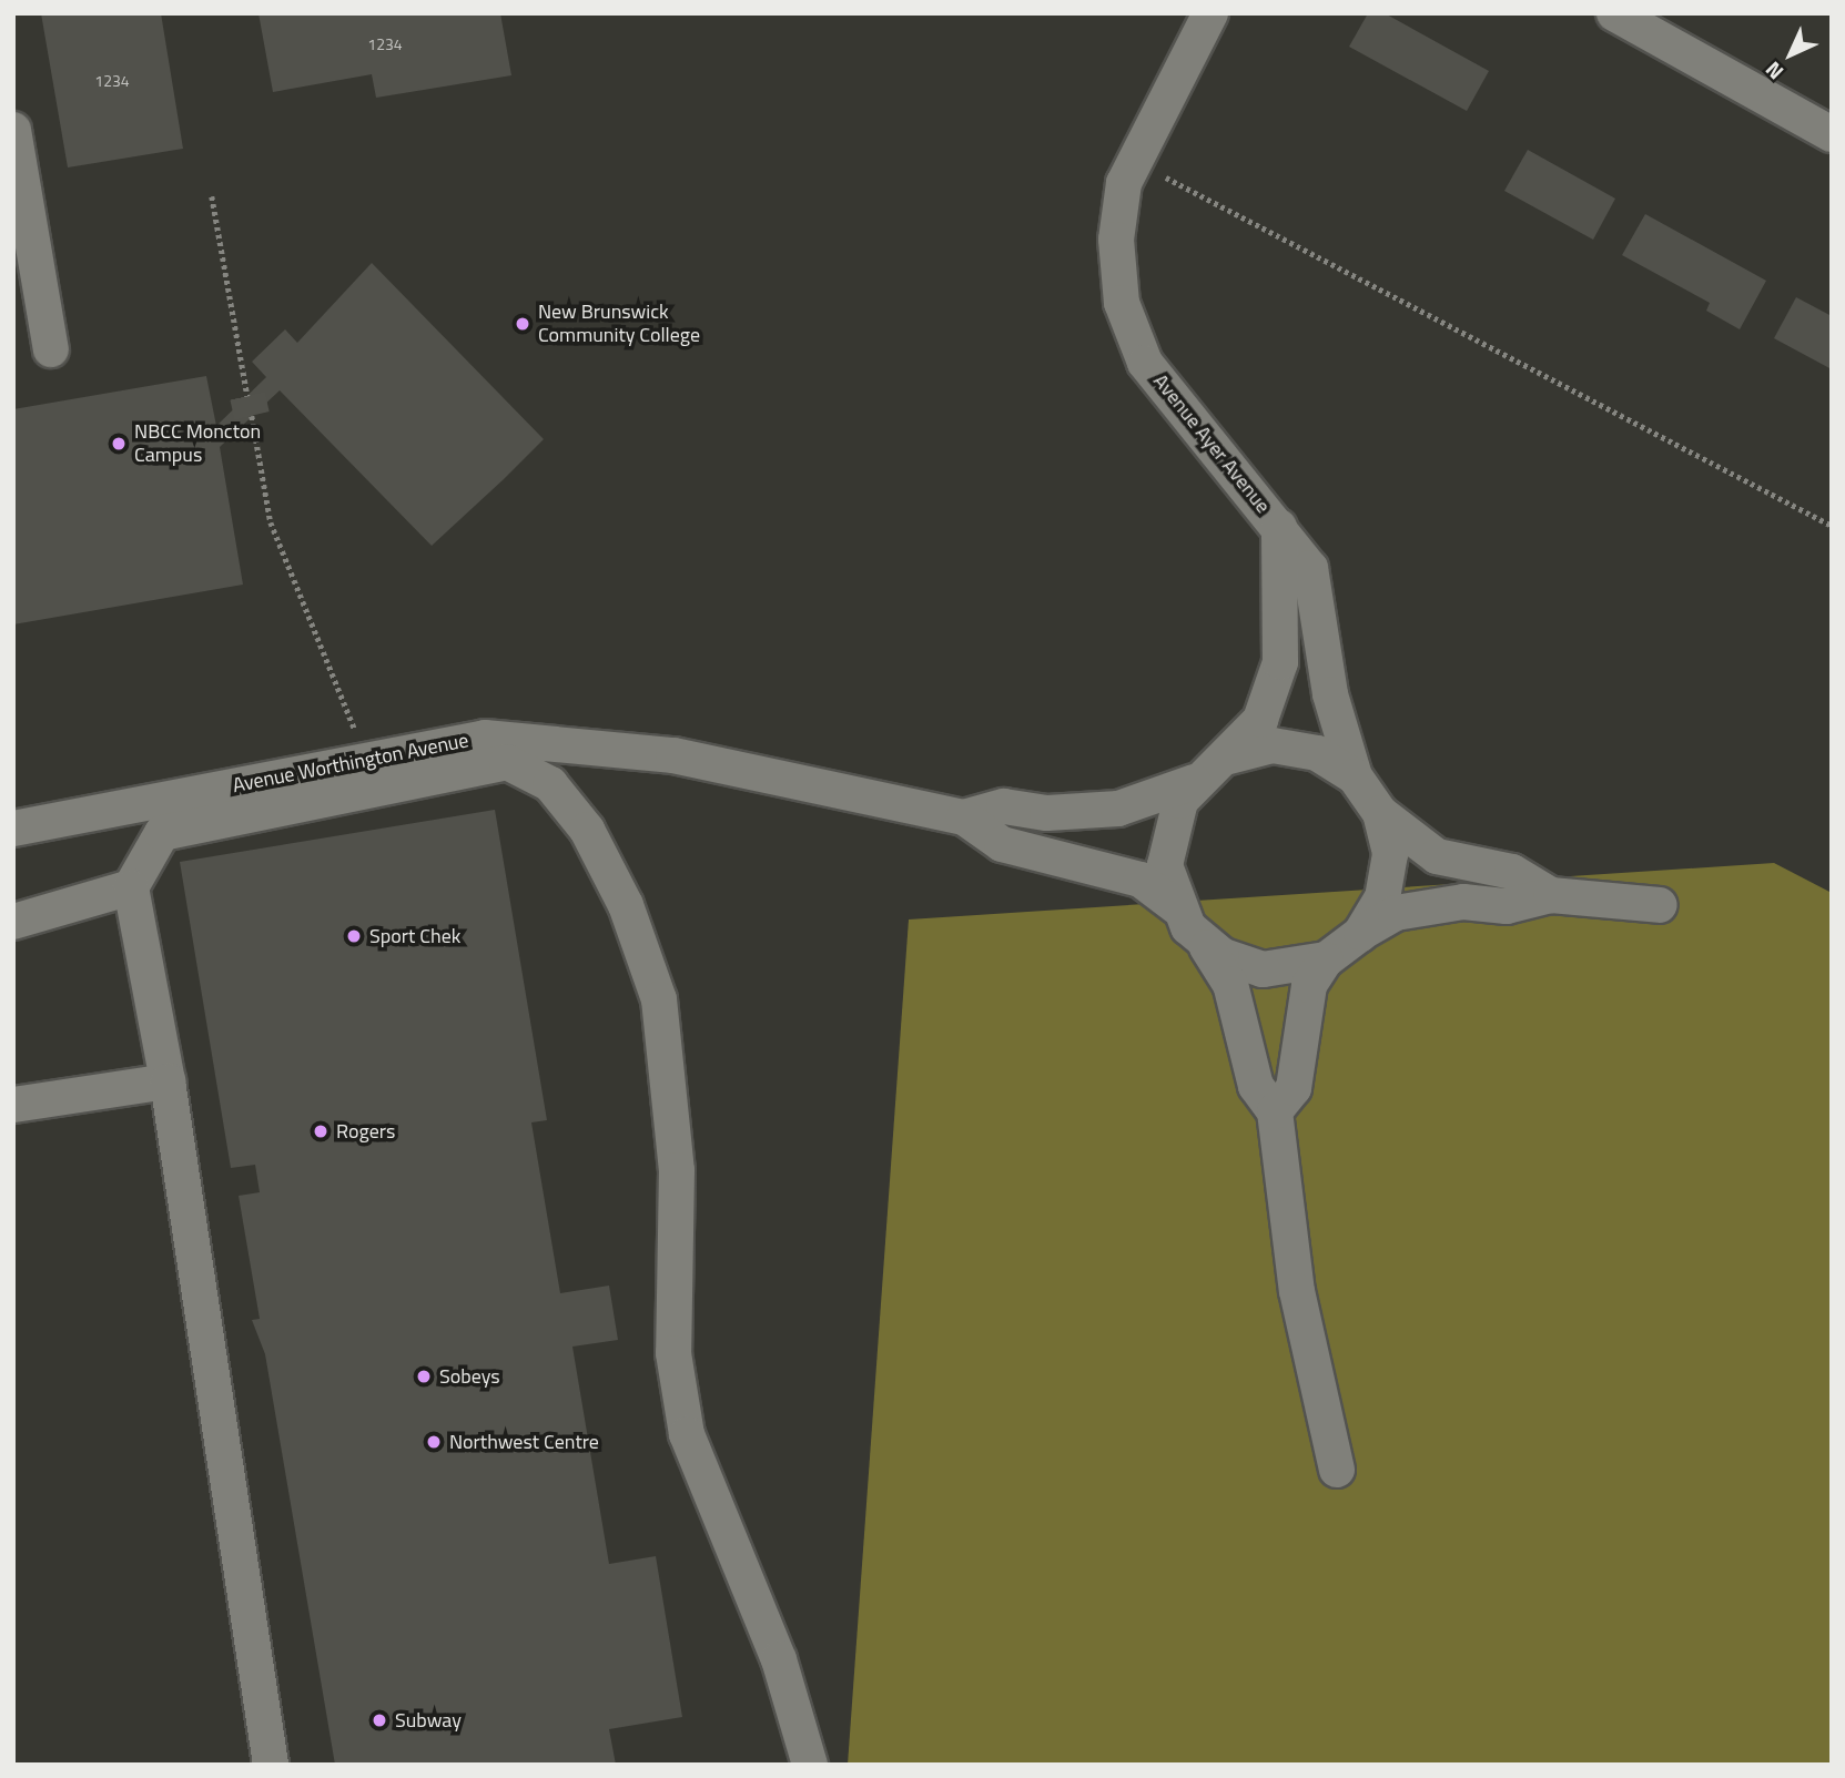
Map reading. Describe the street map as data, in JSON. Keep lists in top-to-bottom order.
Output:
{
  "streets": {
    "street": ["Avenue Ayer Avenue", "Avenue Worthington Avenue"]
  },
  "crossings": [
    ["Avenue Ayer Avenue", "Avenue Worthington Avenue"]
  ],
  "places": [
    "New Brunswick Community College",
    "NBCC Moncton Campus",
    "Sport Chek",
    "Rogers",
    "Sobeys",
    "Northwest Centre",
    "Subway"
  ],
  "house_numbers": ["1234", "1234"],
  "north": "bottom left"
}
